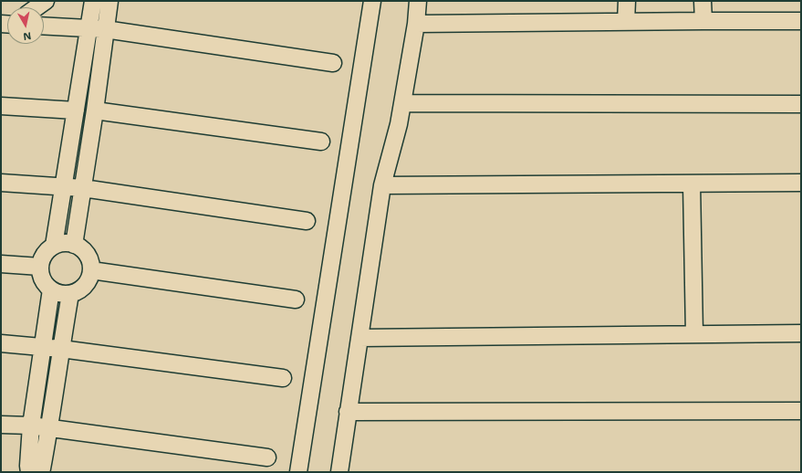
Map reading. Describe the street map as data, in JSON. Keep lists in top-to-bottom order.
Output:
{
  "north": "bottom"
}
